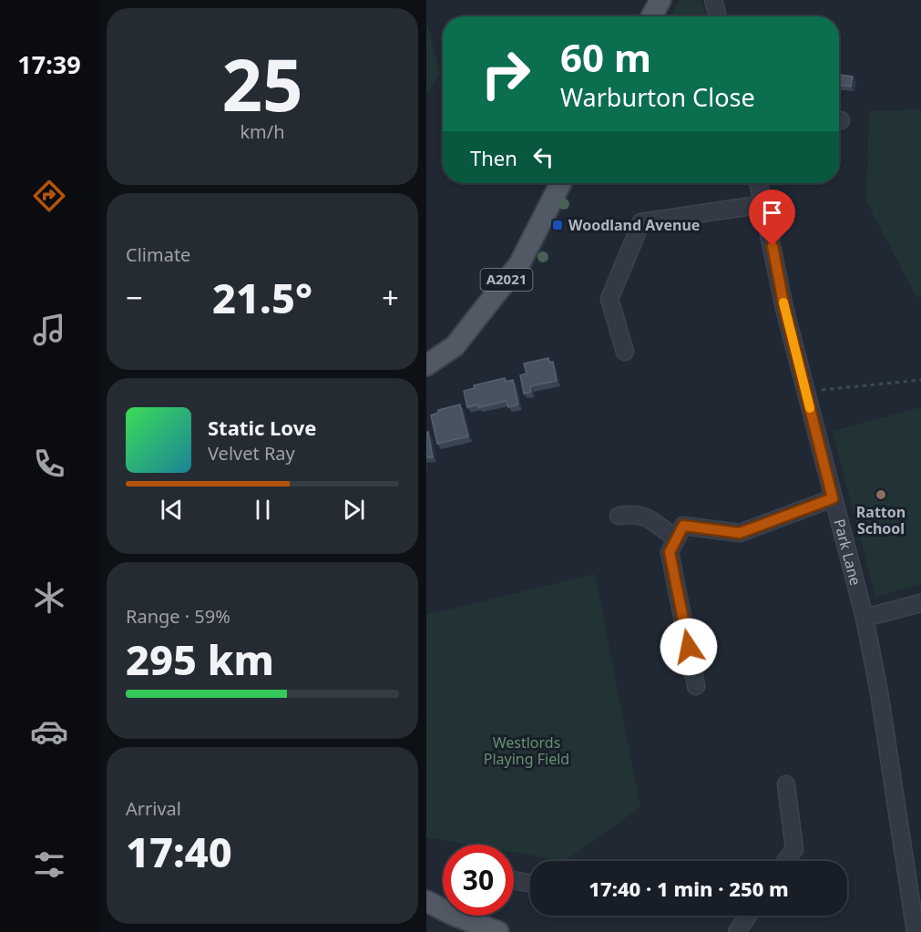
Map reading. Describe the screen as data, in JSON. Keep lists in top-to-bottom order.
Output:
{
  "streets": {
    "main road": ["A2021"],
    "street": ["Park Lane"]
  },
  "parks": ["Westlords Playing Field"],
  "places": {
    "transit": ["Woodland Avenue"],
    "other": ["Ratton School"]
  },
  "page": {
    "tabs": "17:39",
    "tile": [
      ["25", "km/h"],
      "Climate",
      ["Range · 59%", "295 km"],
      ["Arrival", "17:40"]
    ],
    "turn": ["60 m", "Warburton Close"],
    "then": "Then",
    "heat": ["−", "21.5°", "+"],
    "song": ["Static Love", "Velvet Ray"],
    "limit": "30",
    "trip": "17:40 · 1 min · 250 m"
  }
}
